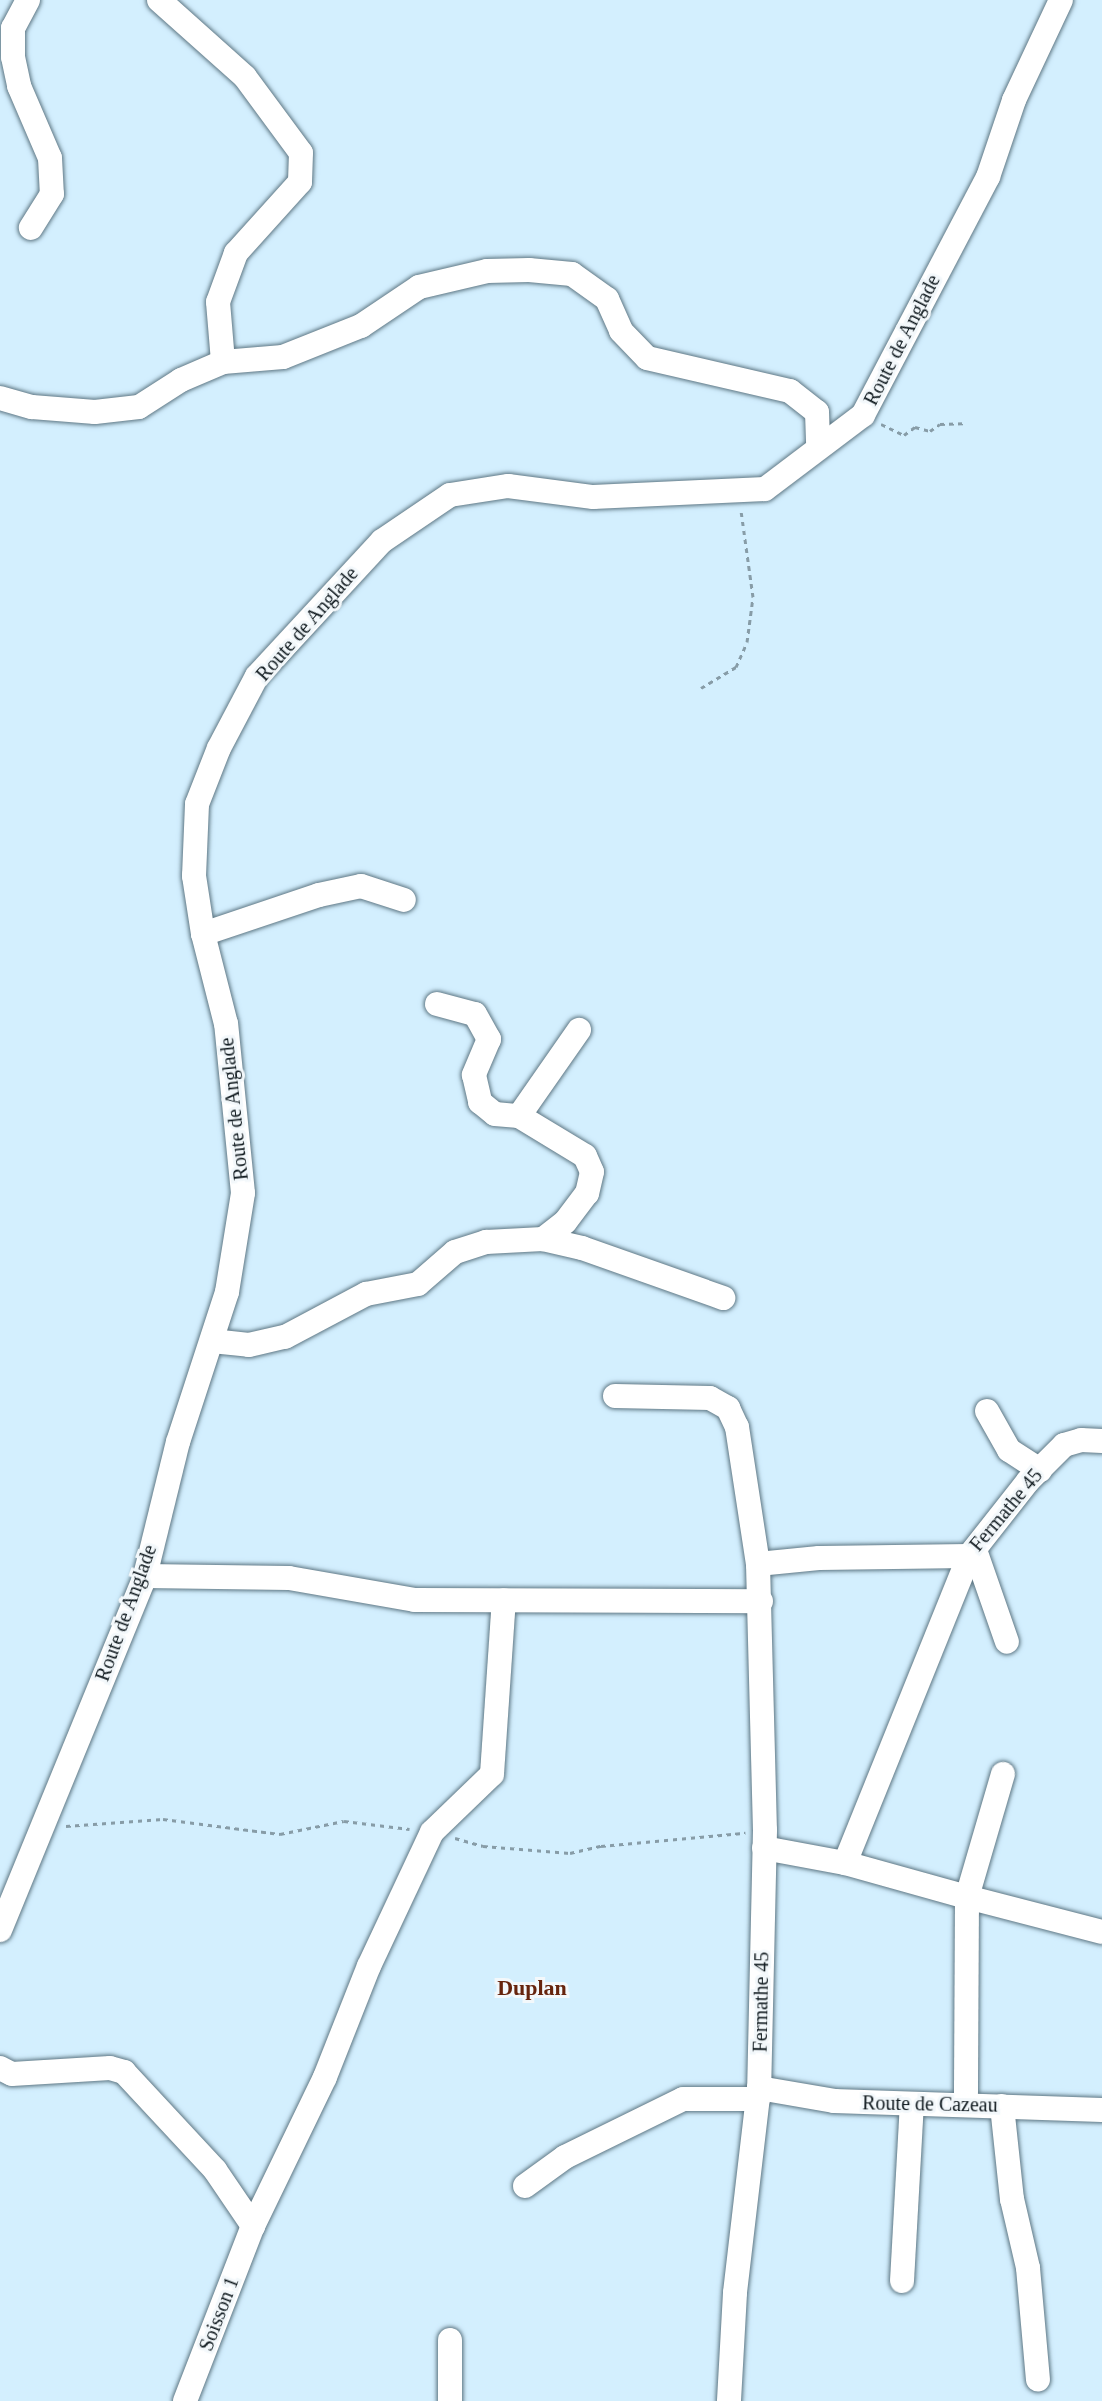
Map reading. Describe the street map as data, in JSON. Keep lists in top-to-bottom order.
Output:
{
  "streets": {
    "street": [
      "Route de Anglade",
      "Fermathe 45",
      "Route de Cazeau",
      "Soisson 1"
    ]
  },
  "crossings": [
    ["Fermathe 45", "Route de Cazeau"]
  ],
  "districts": ["Duplan"]
}
